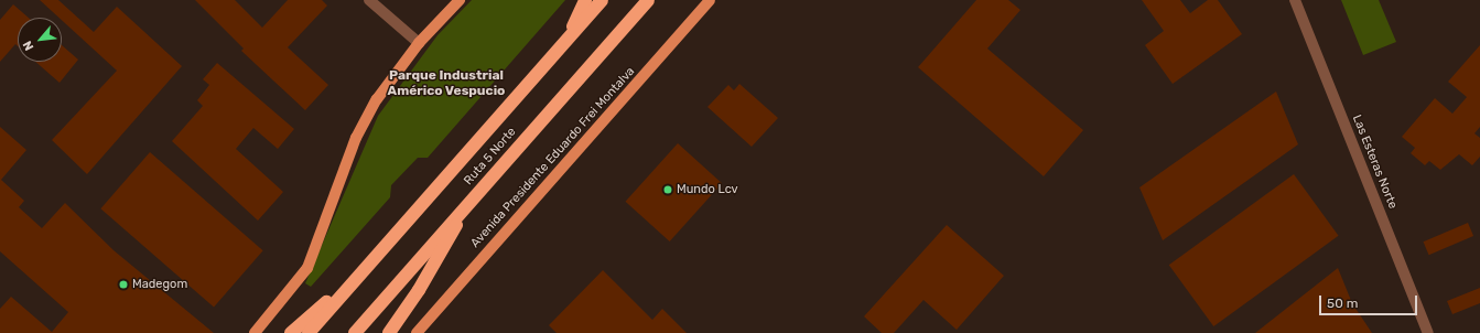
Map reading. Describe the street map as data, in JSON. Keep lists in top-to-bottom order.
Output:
{
  "streets": {
    "highway": ["Ruta 5 Norte"],
    "main road": ["Avenida Presidente Eduardo Frei Montalva"],
    "street": ["Las Esteras Norte"]
  },
  "districts": ["Parque Industrial Américo Vespucio"],
  "places": ["Mundo Lcv", "Madegom"],
  "scale_bar": "50 m",
  "north": "bottom left"
}
